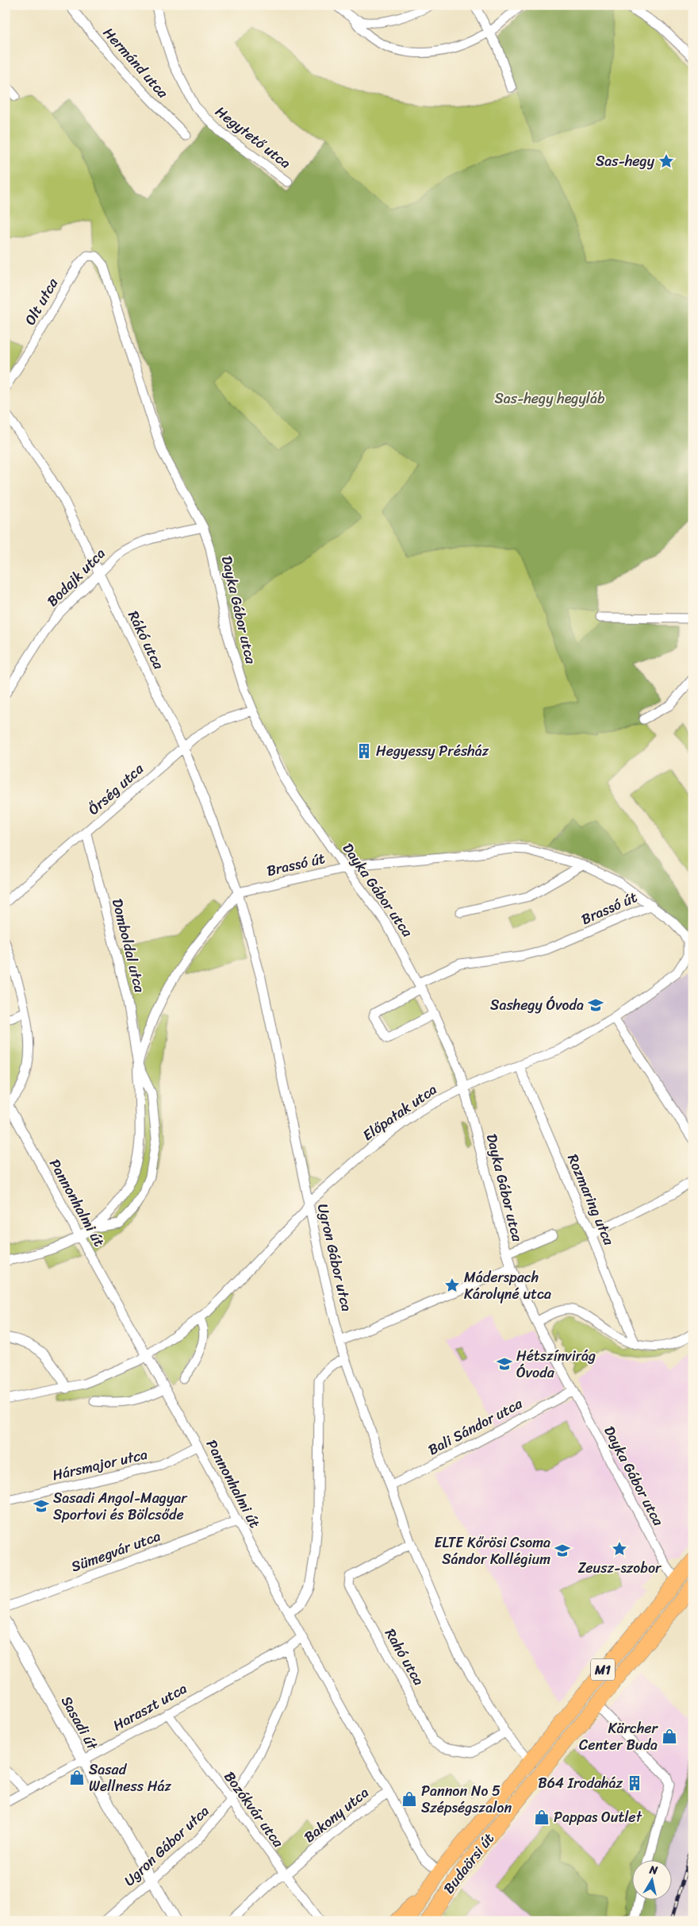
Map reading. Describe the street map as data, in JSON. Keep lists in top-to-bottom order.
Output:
{
  "streets": {
    "main road": ["M1", "Budaörsi út"],
    "street": [
      "Hermánd utca",
      "Hegytető utca",
      "Olt utca",
      "Bodajk utca",
      "Dayka Gábor utca",
      "Rákó utca",
      "Őrség utca",
      "Brassó út",
      "Domboldal utca",
      "Előpatak utca",
      "Rozmaring utca",
      "Pannonhalmi út",
      "Ugron Gábor utca",
      "Bali Sándor utca",
      "Hársmajor utca",
      "Sümegvár utca",
      "Rahó utca",
      "Haraszt utca",
      "Sasadi út",
      "Bozókvár utca",
      "Bakony utca"
    ]
  },
  "crossings": [
    ["Olt utca", "Dayka Gábor utca"],
    ["Bodajk utca", "Dayka Gábor utca"],
    ["Bodajk utca", "Rákó utca"],
    ["Dayka Gábor utca", "Őrség utca"],
    ["Dayka Gábor utca", "Brassó út"],
    ["Dayka Gábor utca", "Előpatak utca"],
    ["Dayka Gábor utca", "Bali Sándor utca"],
    ["Dayka Gábor utca", "Budaörsi út"],
    ["Rákó utca", "Őrség utca"],
    ["Rákó utca", "Brassó út"],
    ["Rákó utca", "Ugron Gábor utca"],
    ["Őrség utca", "Domboldal utca"],
    ["Brassó út", "Előpatak utca"],
    ["Brassó út", "Ugron Gábor utca"],
    ["Előpatak utca", "Rozmaring utca"],
    ["Előpatak utca", "Pannonhalmi út"],
    ["Előpatak utca", "Ugron Gábor utca"],
    ["Pannonhalmi út", "Hársmajor utca"],
    ["Pannonhalmi út", "Sümegvár utca"],
    ["Pannonhalmi út", "Bakony utca"],
    ["Pannonhalmi út", "Budaörsi út"],
    ["Ugron Gábor utca", "Haraszt utca"],
    ["Ugron Gábor utca", "Sasadi út"],
    ["Ugron Gábor utca", "Bozókvár utca"],
    ["Haraszt utca", "Sasadi út"],
    ["Haraszt utca", "Bozókvár utca"],
    ["Bozókvár utca", "Bakony utca"]
  ],
  "parks": ["Sas-hegy hegyláb"],
  "places": {
    "place": ["Sas-hegy", "Máderspach Károlyné utca", "Zeusz-szobor"],
    "building": ["Hegyessy Présház", "B64 Irodaház"],
    "school or university": [
      "Sashegy Óvoda",
      "Hétszínvirág Óvoda",
      "Sasadi Angol-Magyar Sportovi és Bölcsőde",
      "ELTE Kőrösi Csoma Sándor Kollégium"
    ],
    "shop": [
      "Kärcher Center Buda",
      "Sasad Wellness Ház",
      "Pannon No 5 Szépségszalon",
      "Pappas Outlet"
    ]
  },
  "north": "top"
}
